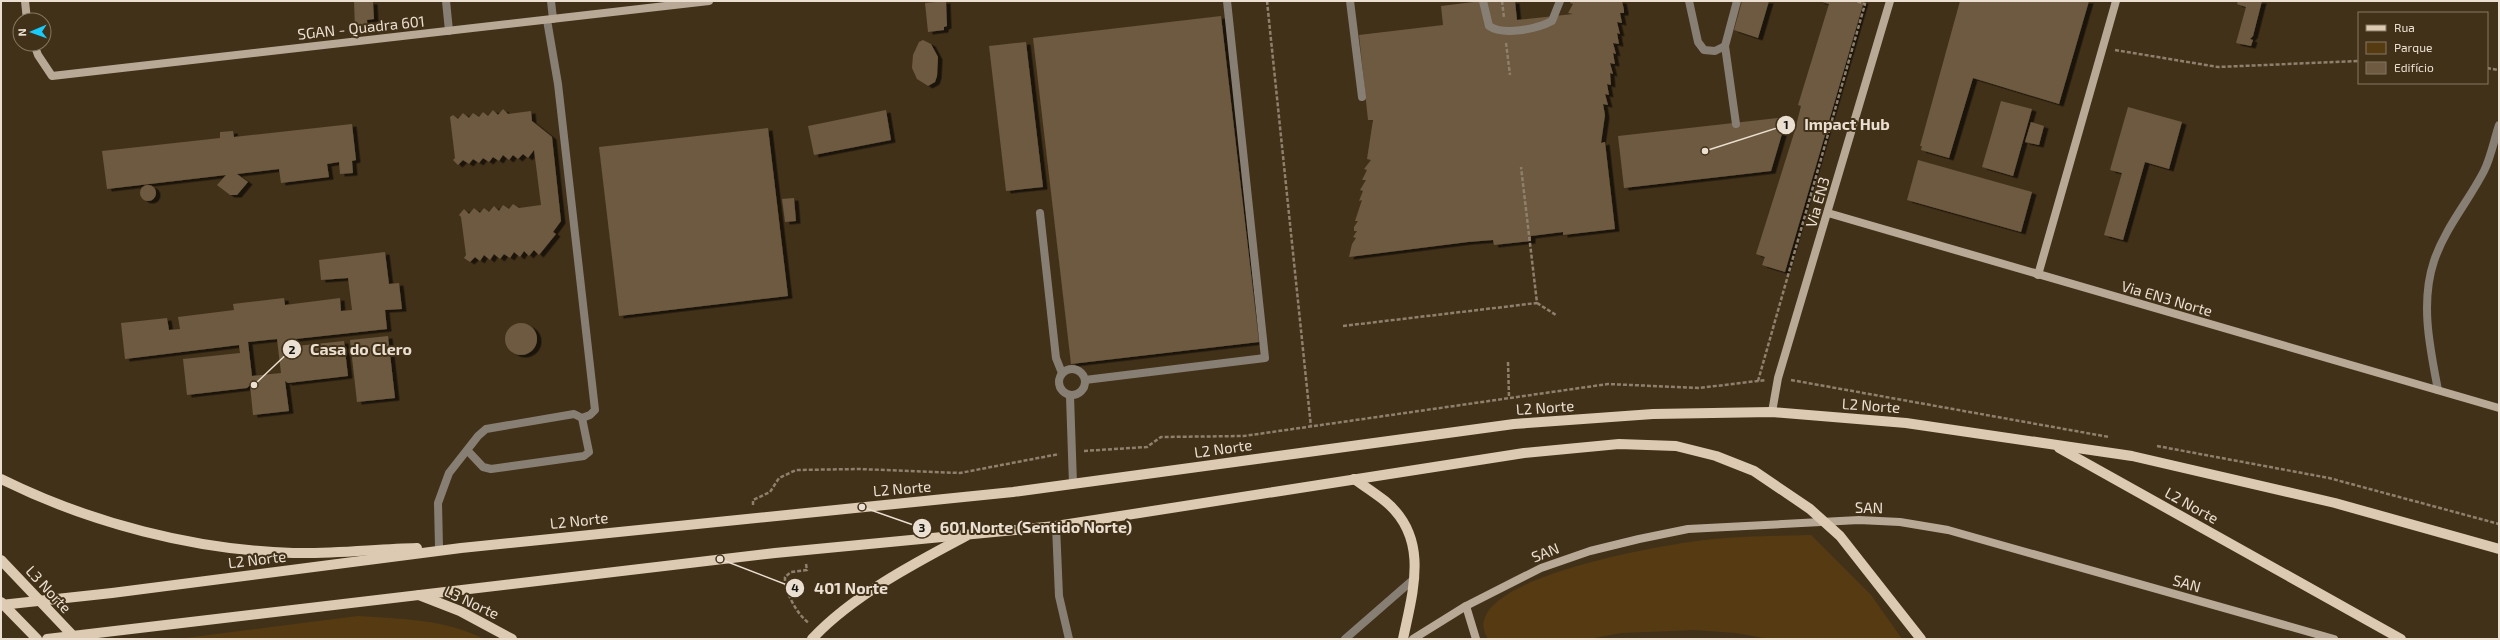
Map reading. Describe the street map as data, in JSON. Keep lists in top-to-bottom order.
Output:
{
  "streets": {
    "main road": ["L2 Norte", "L3 Norte"],
    "street": [
      "SGAN - Quadra 601",
      "Via EN3",
      "Via EN3 Norte",
      "SAN"
    ]
  },
  "crossings": [
    ["Via EN3", "Via EN3 Norte"],
    ["Via EN3", "L2 Norte"]
  ],
  "places": [
    "Impact Hub",
    "Casa do Clero",
    "601 Norte (Sentido Norte)",
    "401 Norte"
  ],
  "legend": ["Rua", "Parque", "Edifício"],
  "north": "left"
}
